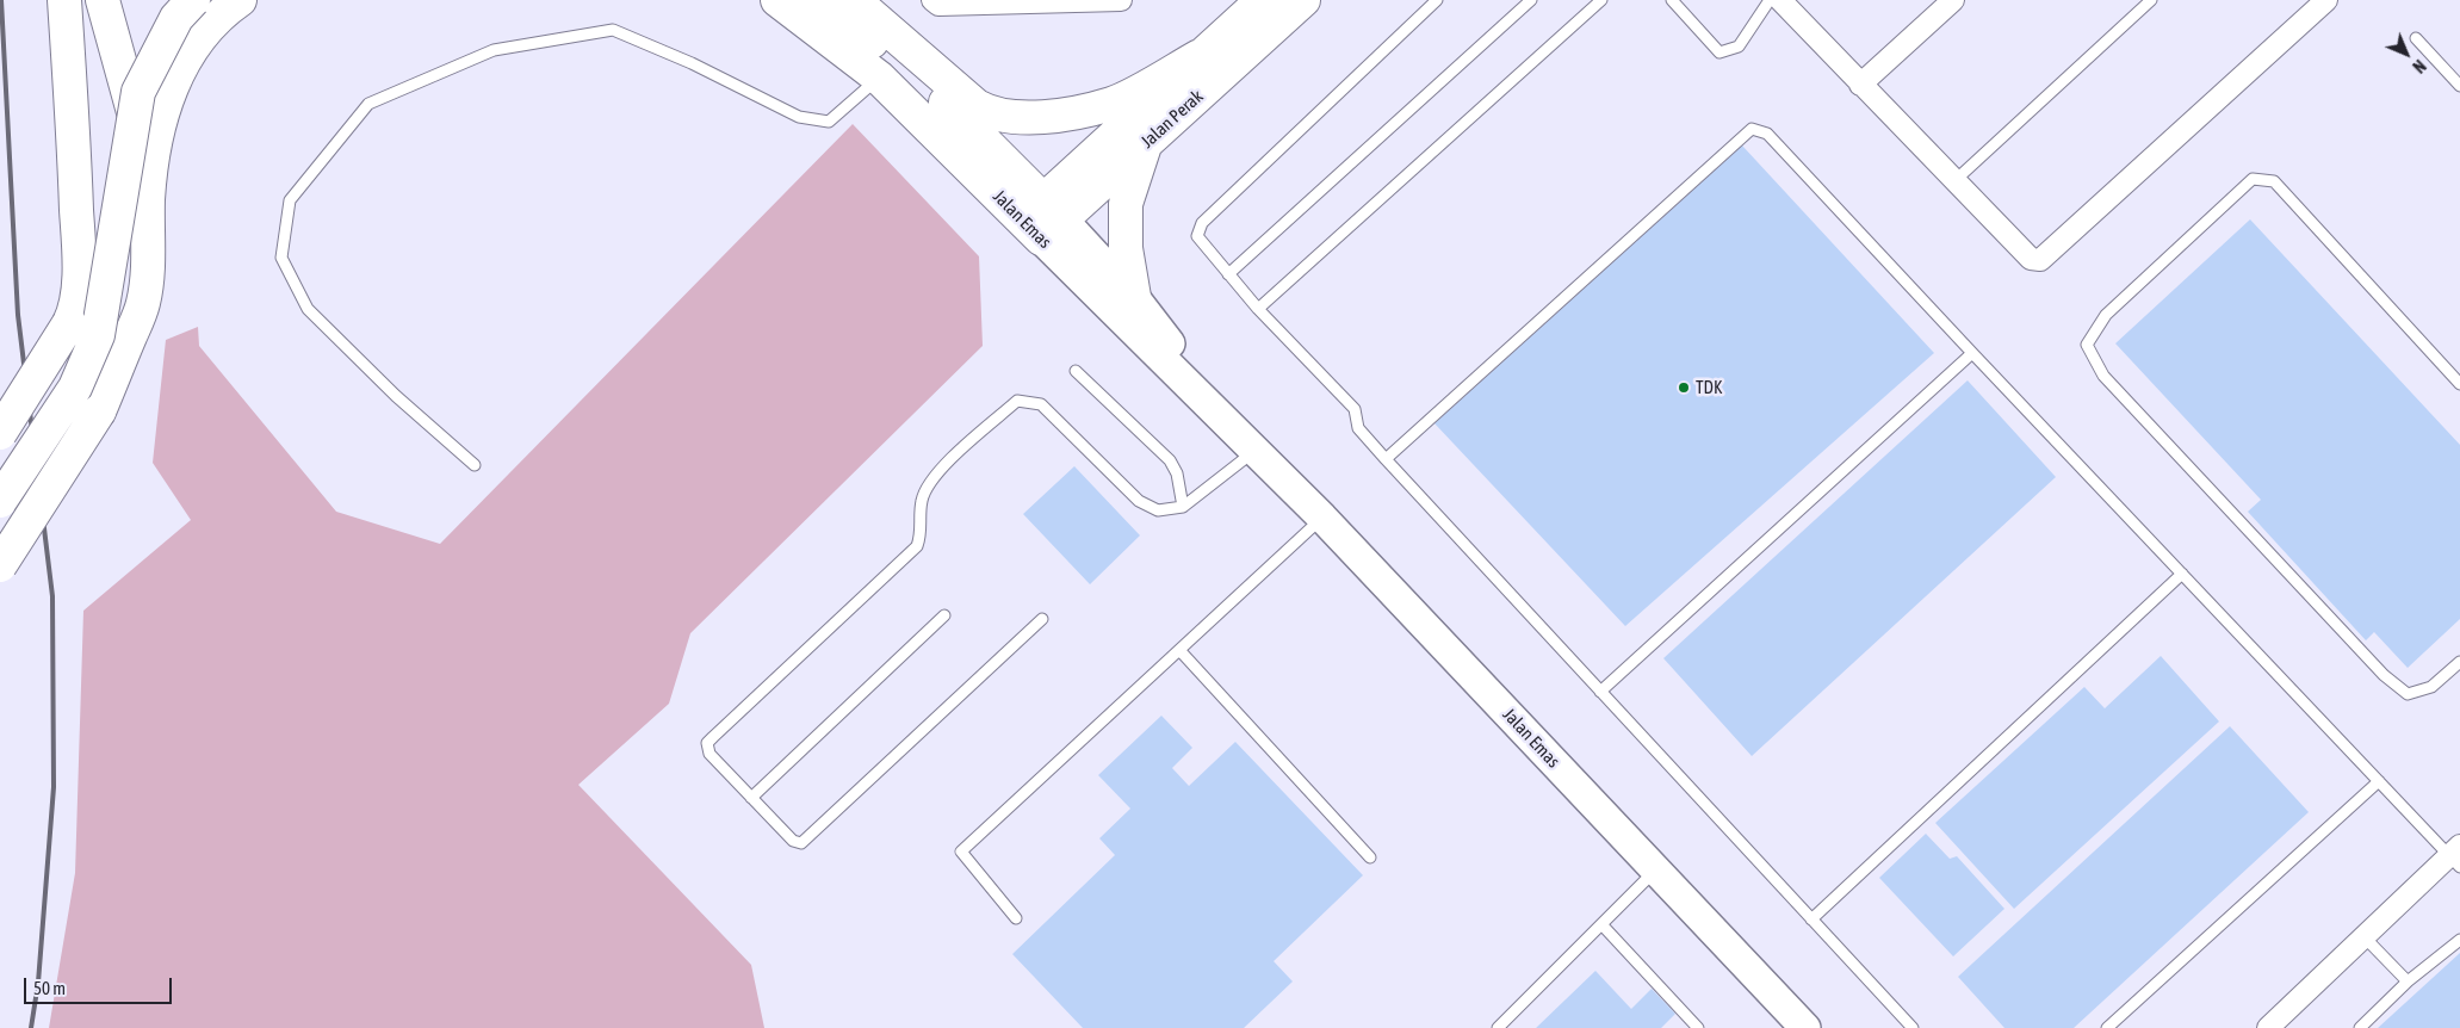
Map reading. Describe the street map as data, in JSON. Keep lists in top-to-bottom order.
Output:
{
  "streets": {
    "main road": ["Jalan Perak", "Jalan Emas"]
  },
  "crossings": [
    ["Jalan Perak", "Jalan Emas"]
  ],
  "places": ["TDK"],
  "scale_bar": "50 m",
  "north": "bottom right"
}
